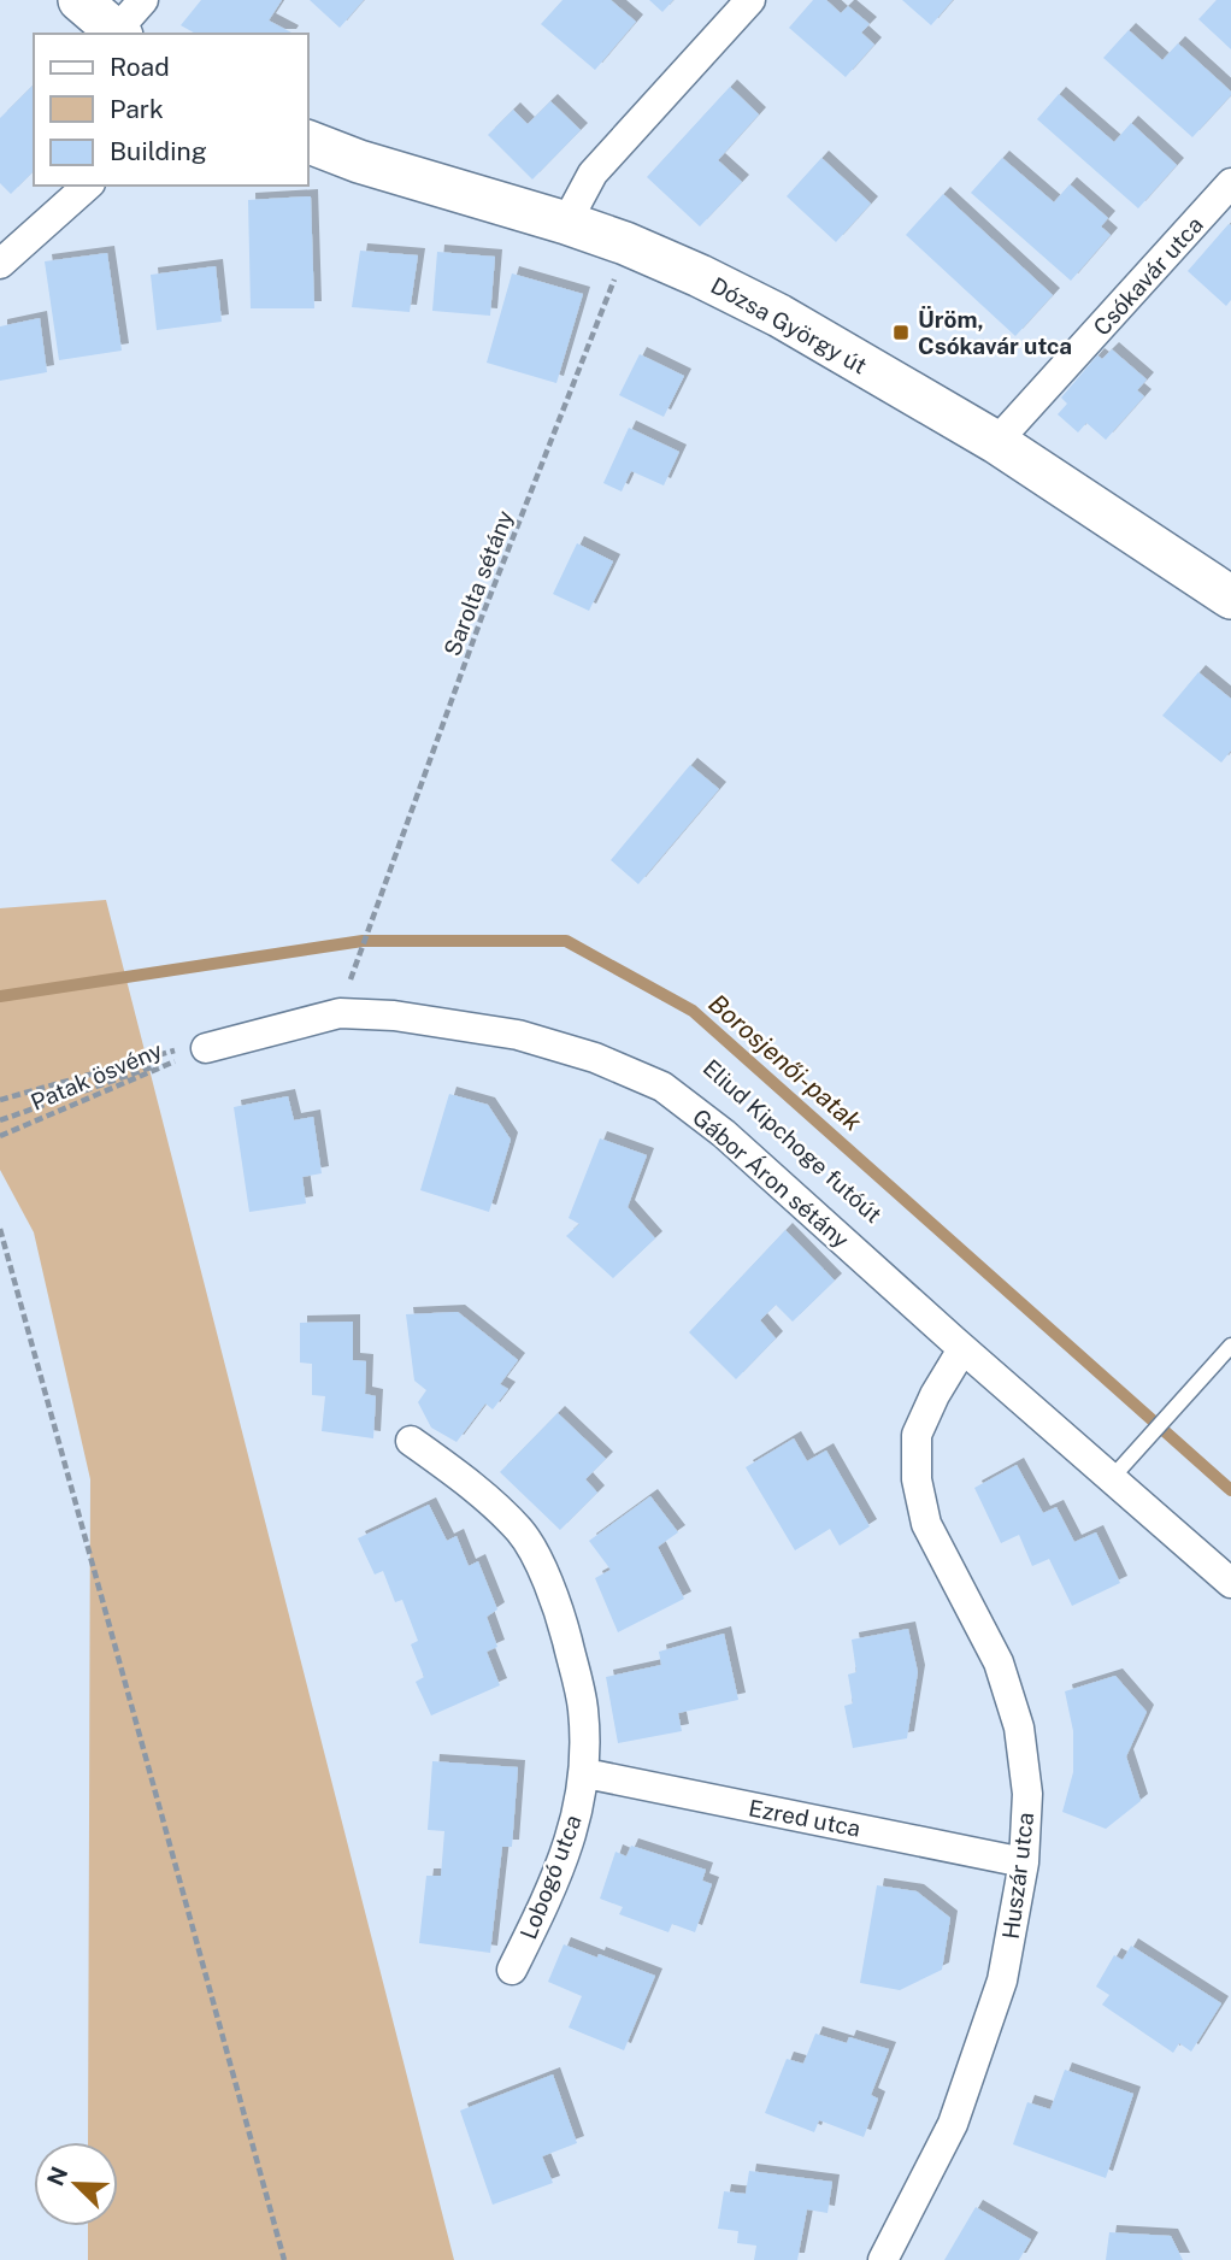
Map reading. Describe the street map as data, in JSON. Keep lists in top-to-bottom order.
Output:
{
  "streets": {
    "main road": ["Dózsa György út"],
    "street": [
      "Csókavár utca",
      "Gábor Áron sétány",
      "Ezred utca",
      "Huszár utca",
      "Lobogó utca"
    ],
    "path": ["Sarolta sétány", "Patak ösvény"]
  },
  "crossings": [
    ["Csókavár utca", "Dózsa György út"],
    ["Patak ösvény", "Gábor Áron sétány"],
    ["Gábor Áron sétány", "Huszár utca"],
    ["Ezred utca", "Huszár utca"],
    ["Ezred utca", "Lobogó utca"]
  ],
  "water": ["Borosjenői-patak"],
  "places": {
    "transit": ["Üröm, Csókavár utca"]
  },
  "legend": ["Road", "Park", "Building"],
  "north": "top left"
}
